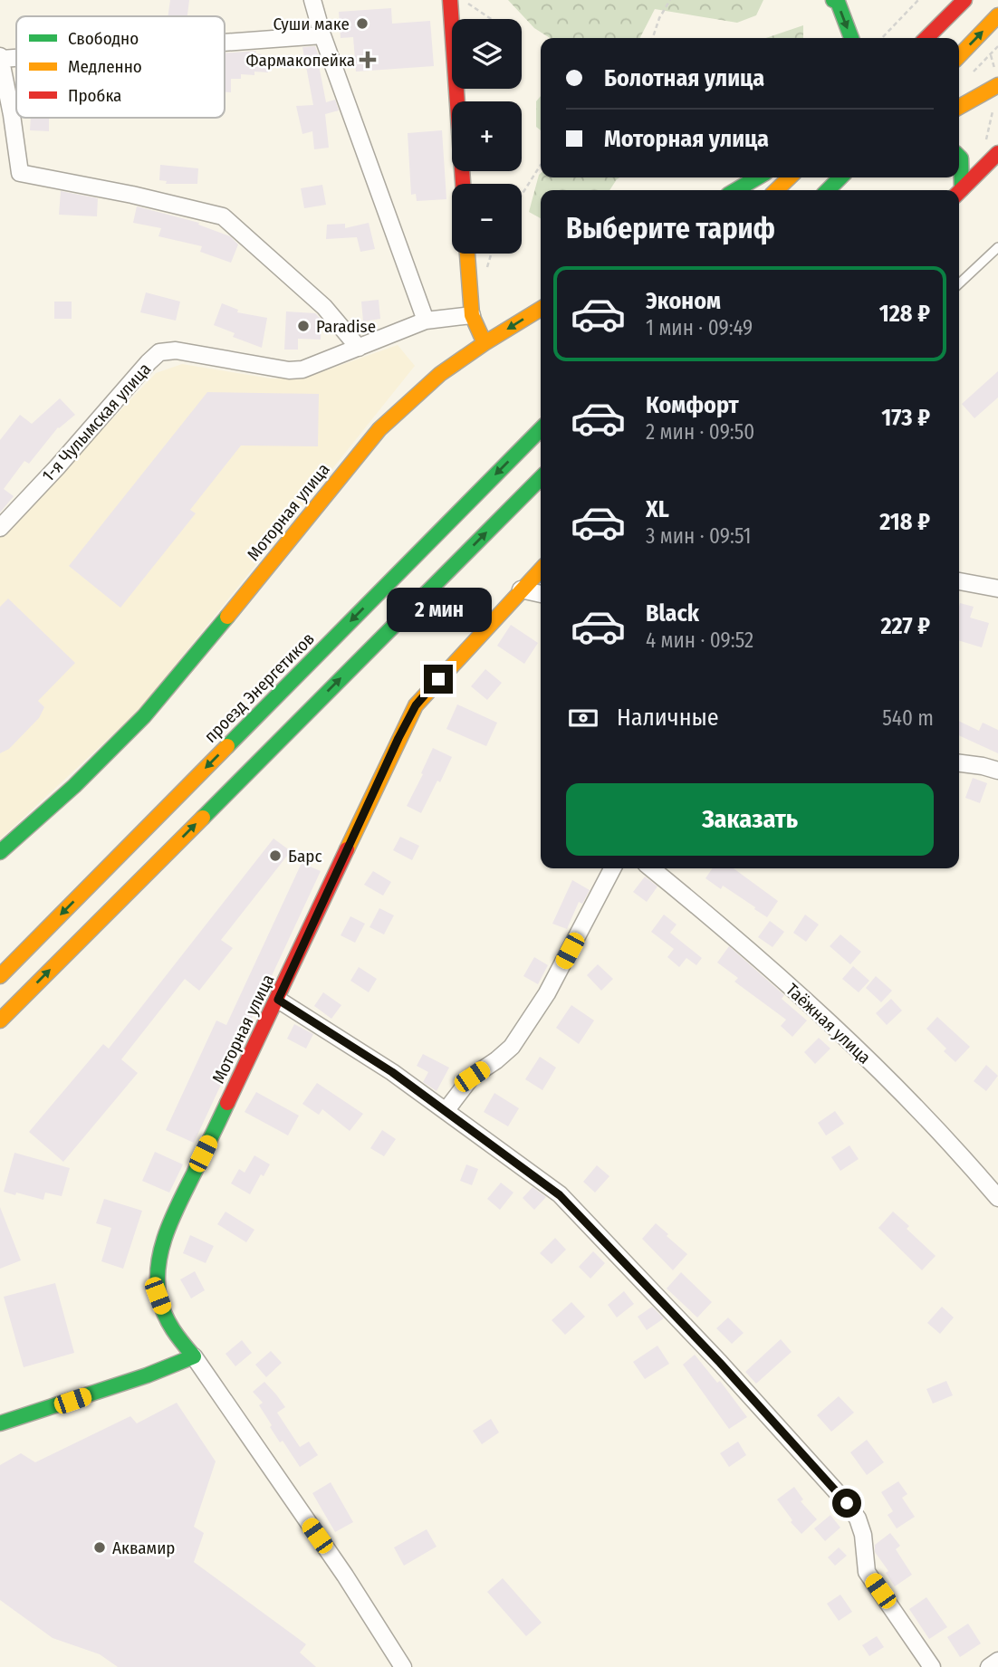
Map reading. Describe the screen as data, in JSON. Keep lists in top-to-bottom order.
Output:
{
  "streets": {
    "street": [
      "1-я Чулымская улица",
      "Моторная улица",
      "проезд Энергетиков",
      "Таёжная улица"
    ]
  },
  "places": {
    "other": [
      "Суши маке",
      "Paradise",
      "Барс",
      "Аквамир"
    ],
    "health": ["Фармакопейка"]
  },
  "legend": ["Свободно", "Медленно", "Пробка"],
  "page": {
    "map_buttons": ["+", "−"],
    "banner": ["Болотная улица", "Моторная улица"],
    "heading": "Выберите тариф",
    "list": [
      {
        "name": "Эконом",
        "note": "1 мин · 09:49",
        "value": "128 ₽"
      },
      {
        "name": "Комфорт",
        "note": "2 мин · 09:50",
        "value": "173 ₽"
      },
      {
        "name": "XL",
        "note": "3 мин · 09:51",
        "value": "218 ₽"
      },
      {
        "name": "Black",
        "note": "4 мин · 09:52",
        "value": "227 ₽"
      }
    ],
    "bubble": "2 мин",
    "pay": ["Наличные", "540 m"],
    "buttons": "Заказать"
  }
}
